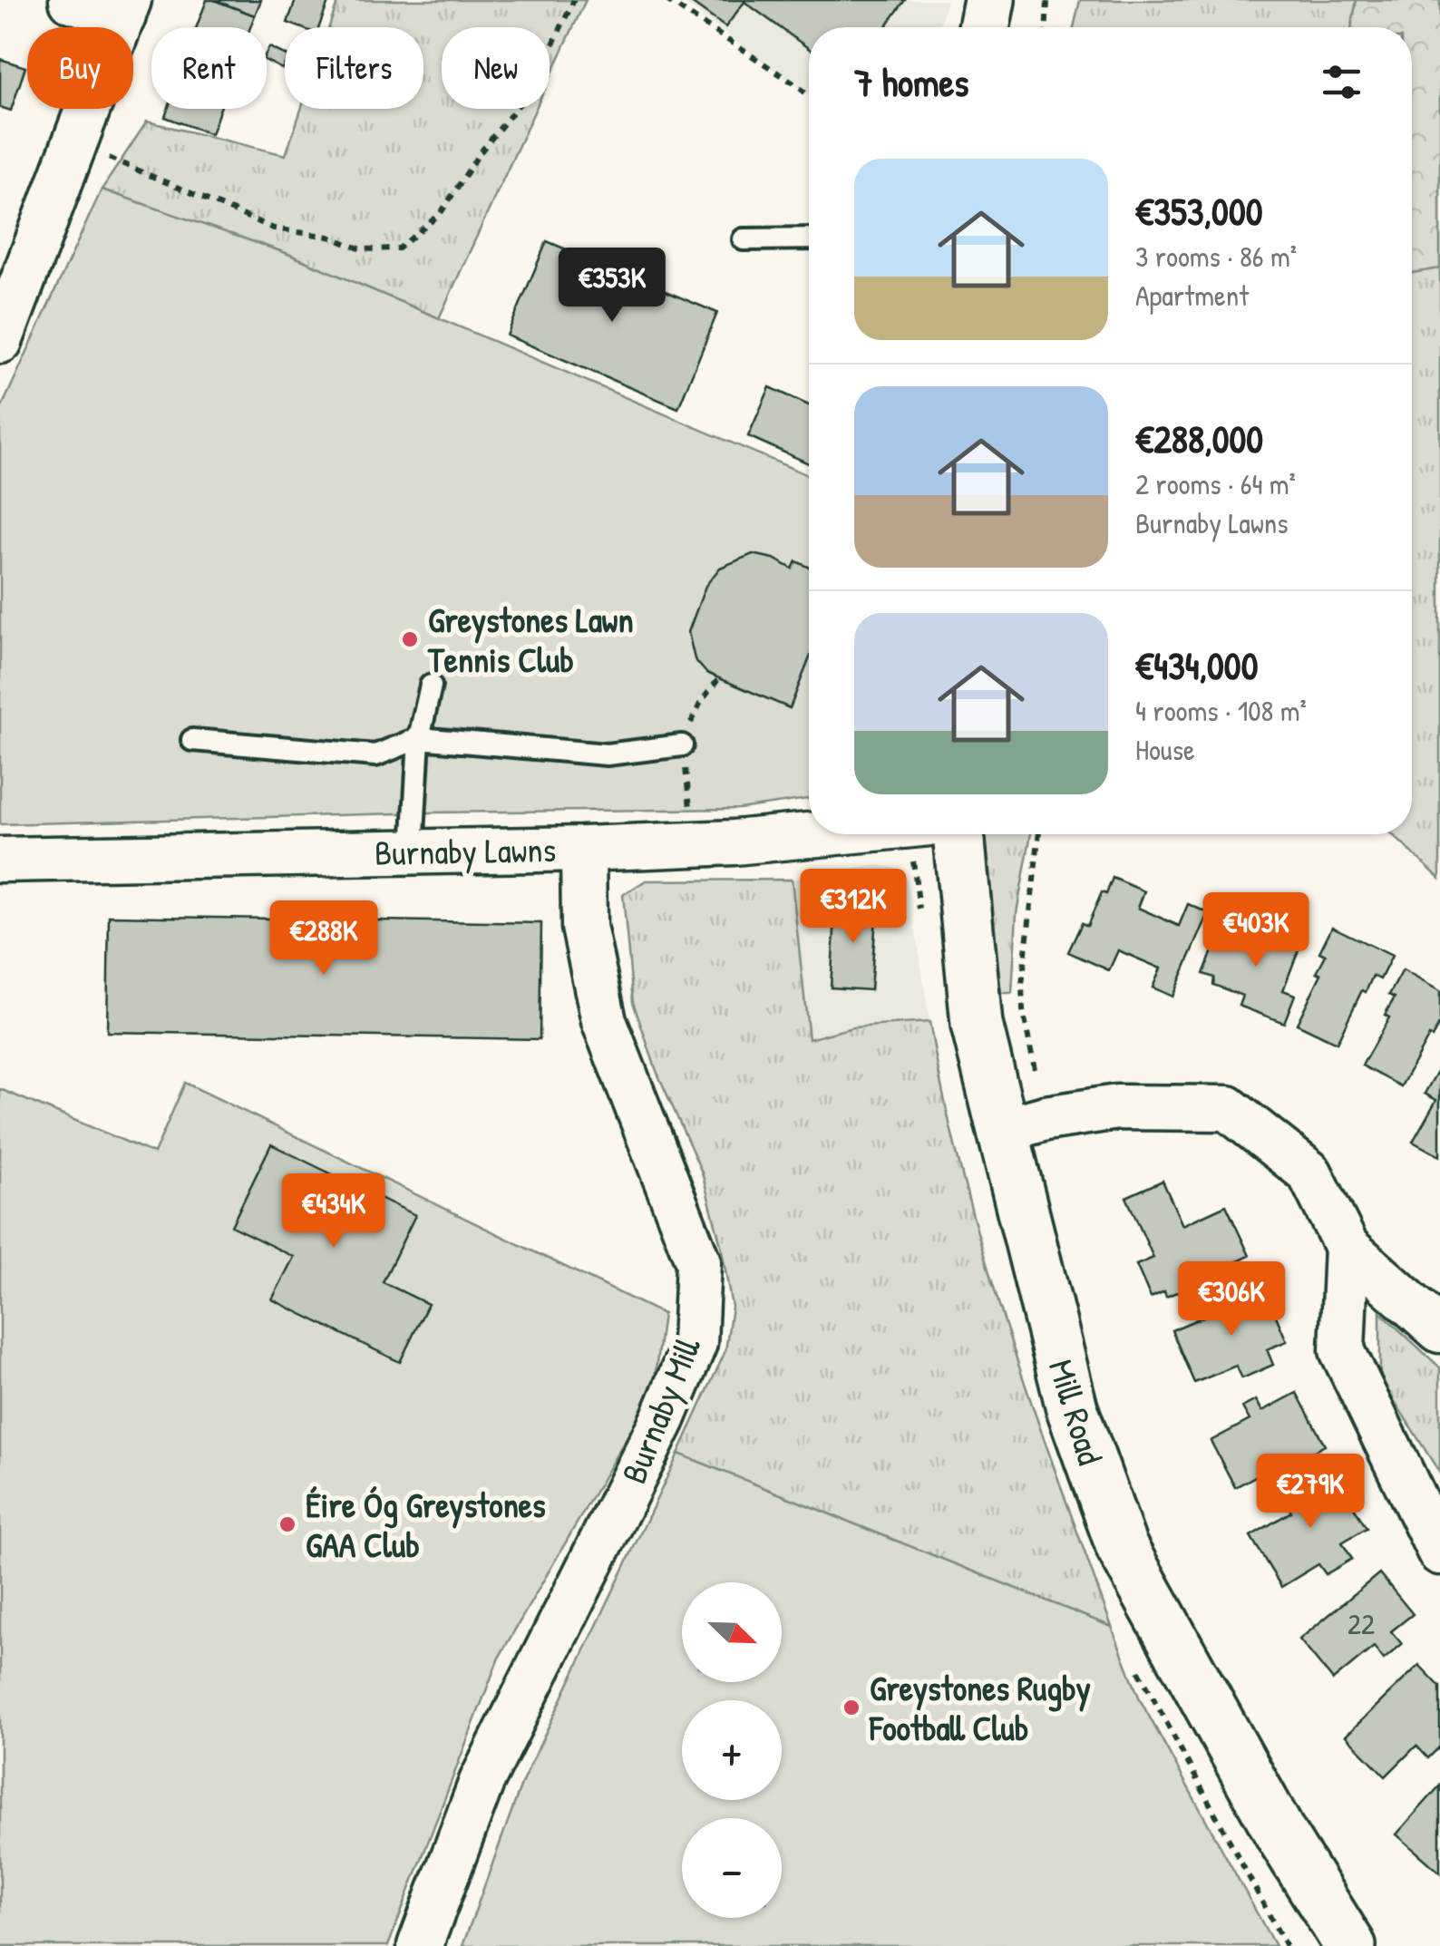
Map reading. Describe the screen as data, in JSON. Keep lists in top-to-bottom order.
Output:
{
  "streets": {
    "main road": ["Mill Road"],
    "street": ["Burnaby Lawns", "Burnaby Mill"]
  },
  "crossings": [
    ["Burnaby Lawns", "Burnaby Mill"]
  ],
  "places": ["Greystones Lawn Tennis Club", "Éire Óg Greystones GAA Club", "Greystones Rugby Football Club"],
  "house_numbers": ["22"],
  "north": "bottom right",
  "page": {
    "chip": [
      "Buy",
      "Rent",
      "Filters",
      "New"
    ],
    "heading": "7 homes",
    "list": [
      {
        "name": "€353,000",
        "note": "3 rooms · 86 m² · Apartment"
      },
      {
        "name": "€288,000",
        "note": "2 rooms · 64 m² · Burnaby Lawns"
      },
      {
        "name": "€434,000",
        "note": "4 rooms · 108 m² · House"
      }
    ],
    "price": [
      "€353K",
      "€312K",
      "€403K",
      "€288K",
      "€434K",
      "€306K",
      "€279K"
    ],
    "map_buttons": ["+", "−"]
  }
}
